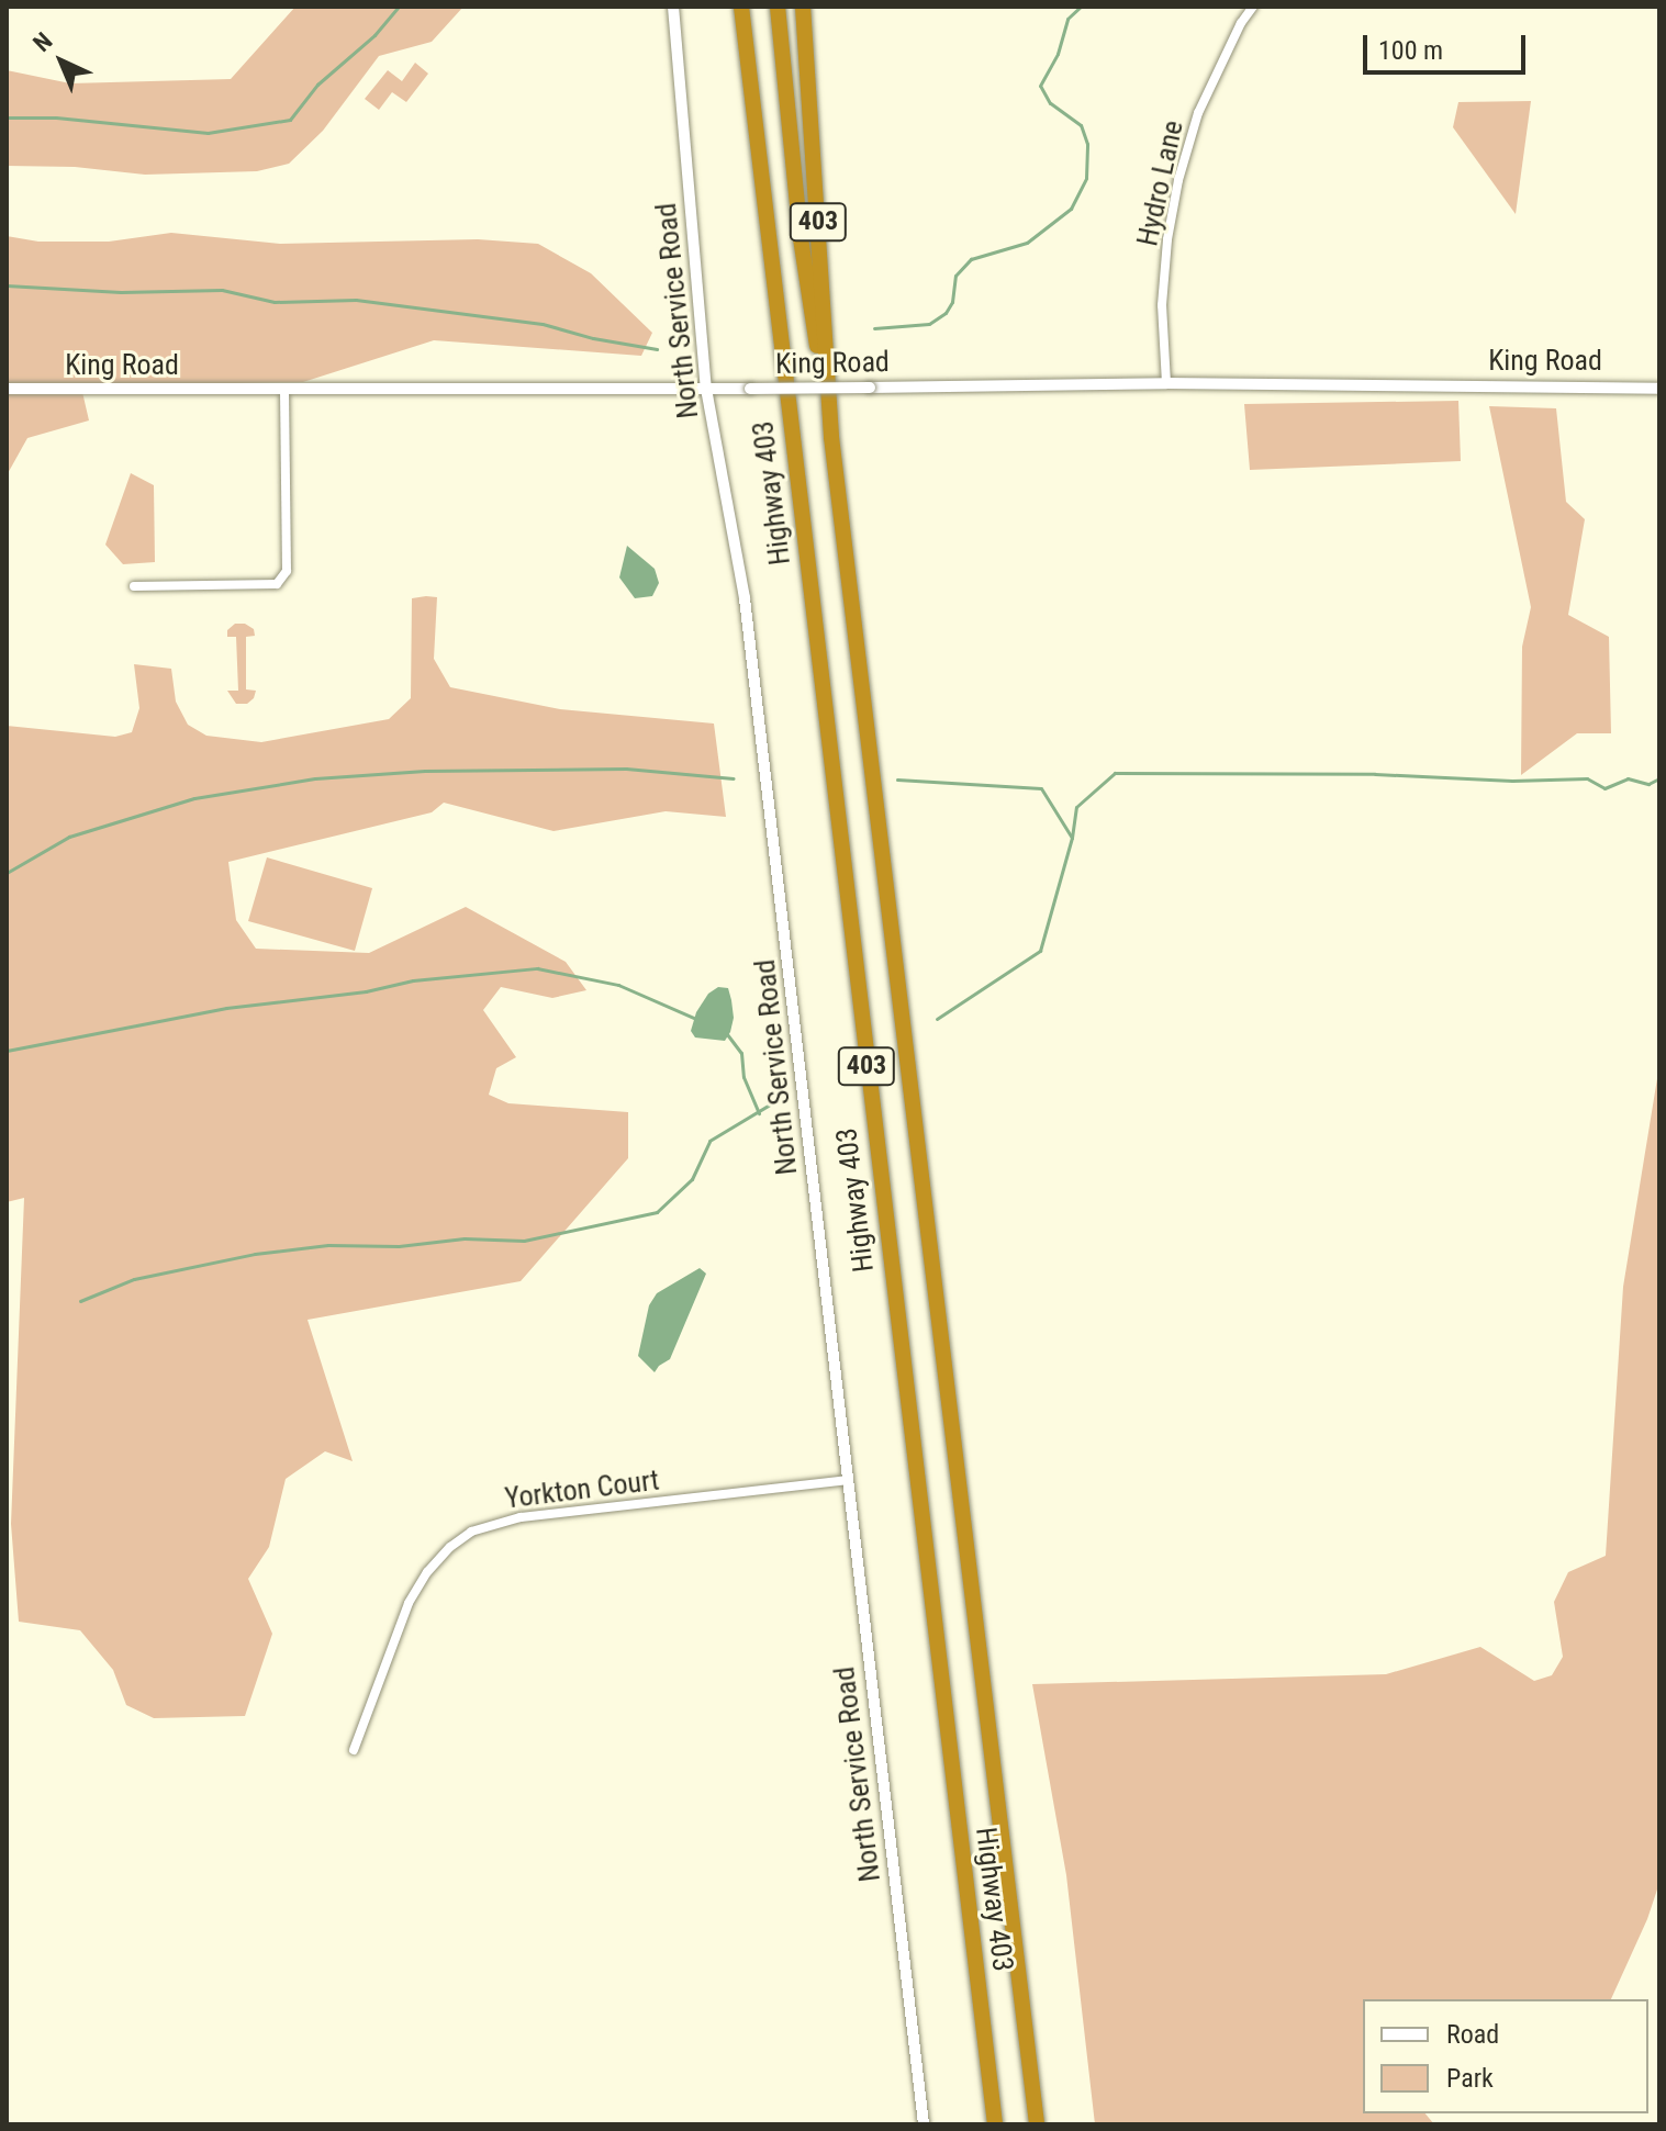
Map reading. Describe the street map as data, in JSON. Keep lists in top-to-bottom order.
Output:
{
  "streets": {
    "highway": ["403", "Highway 403"],
    "street": [
      "Hydro Lane",
      "North Service Road",
      "King Road",
      "Yorkton Court"
    ]
  },
  "crossings": [
    ["Hydro Lane", "King Road"],
    ["North Service Road", "King Road"],
    ["North Service Road", "Yorkton Court"]
  ],
  "legend": ["Road", "Park"],
  "scale_bar": "100 m",
  "north": "top left"
}
